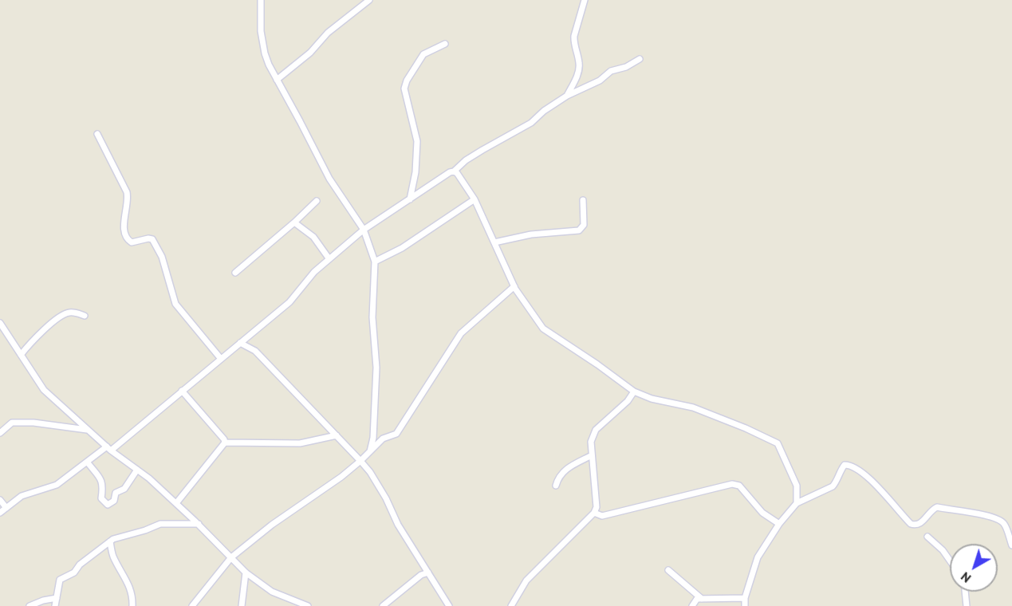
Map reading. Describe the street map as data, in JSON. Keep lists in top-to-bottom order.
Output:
{
  "north": "bottom left"
}
